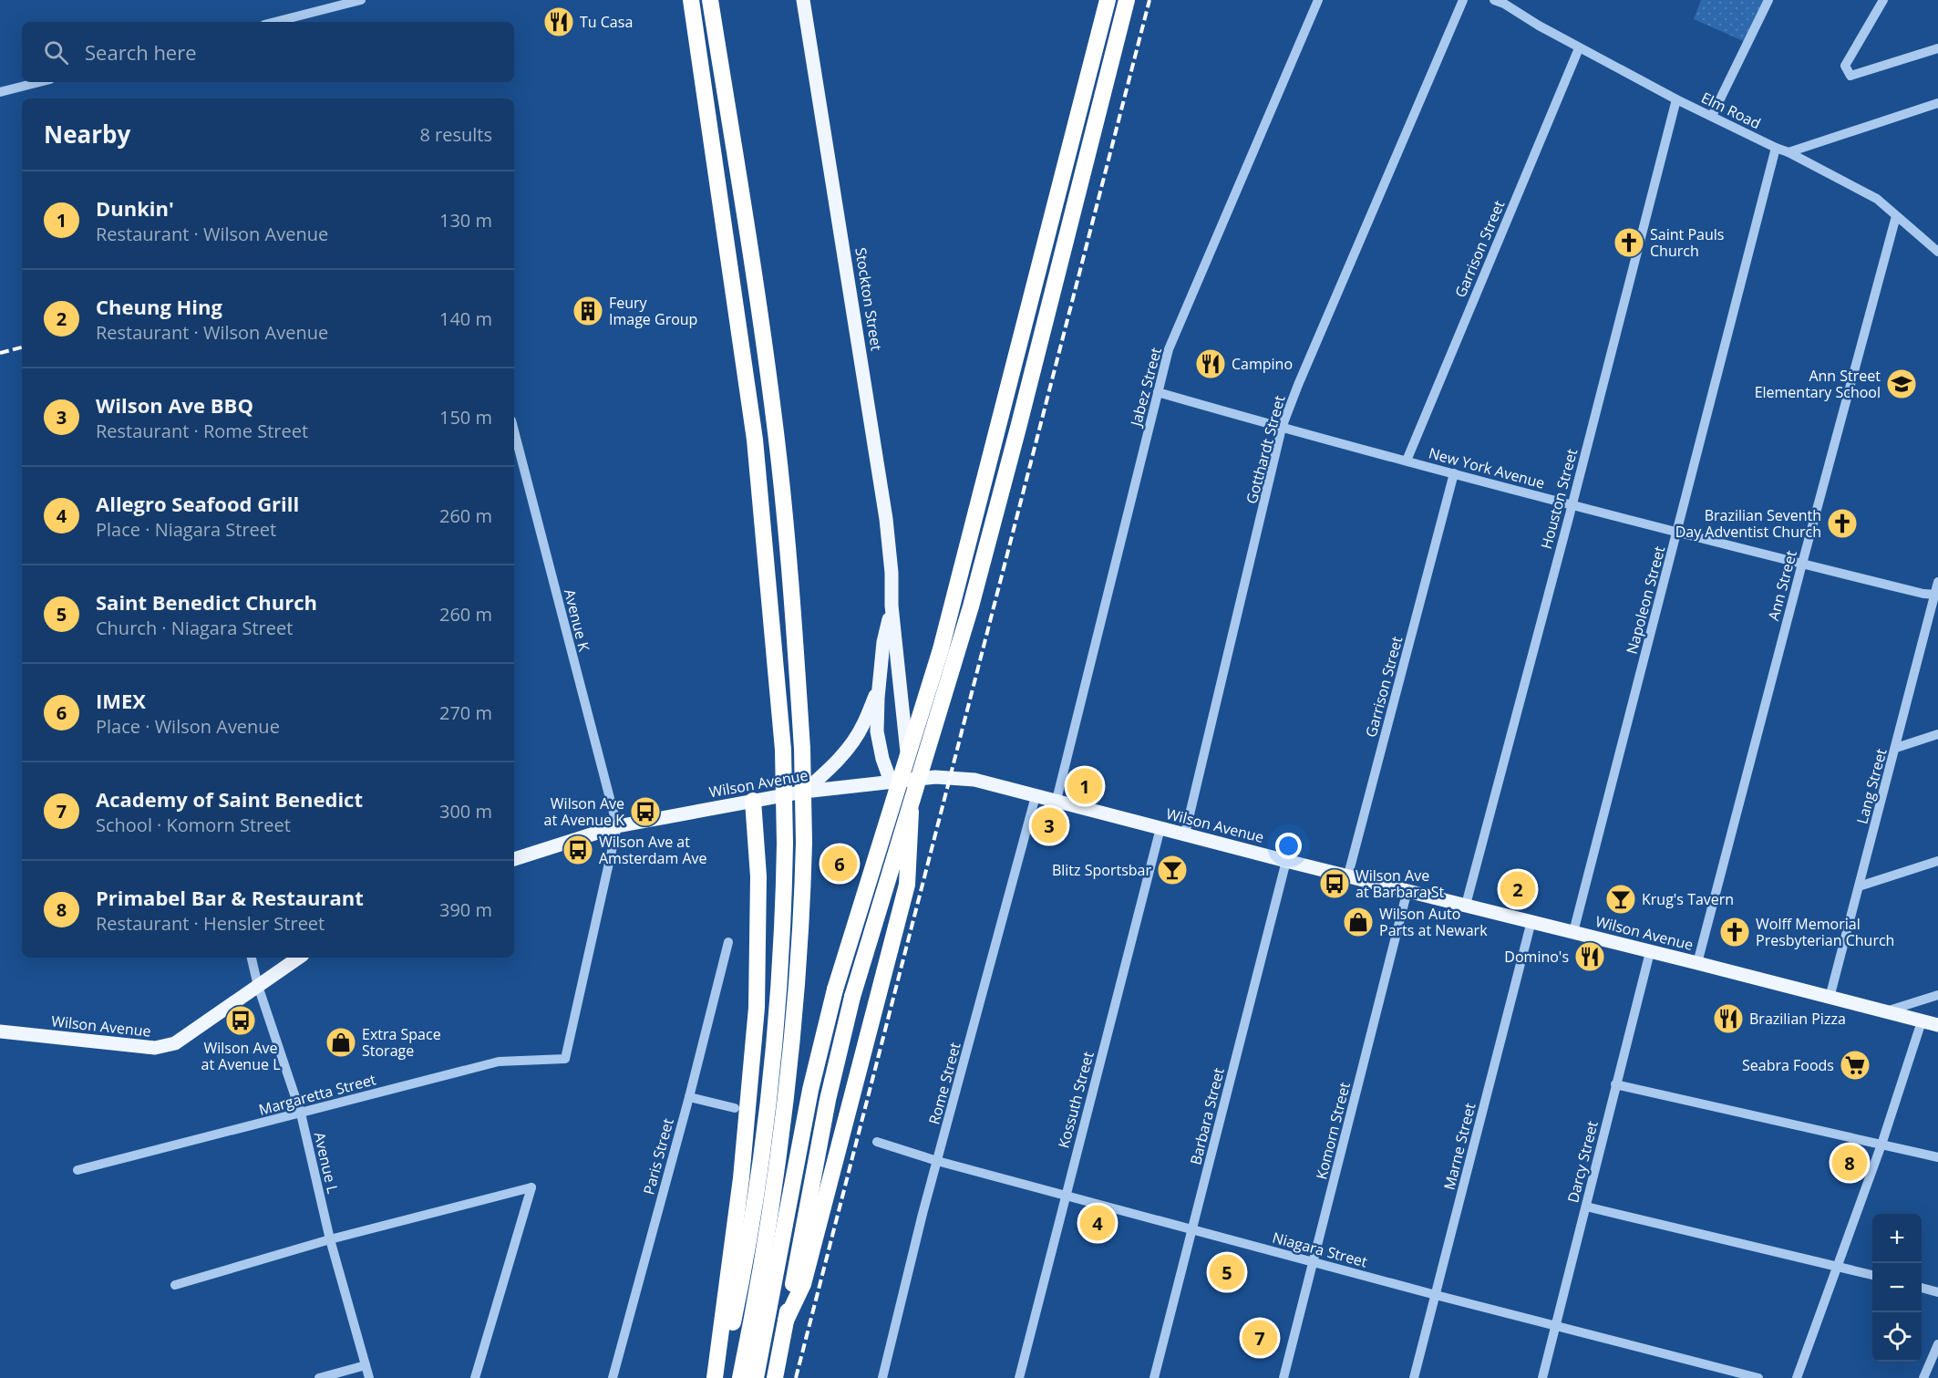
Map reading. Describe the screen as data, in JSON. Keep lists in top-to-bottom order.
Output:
{
  "streets": {
    "main road": ["Stockton Street", "Wilson Avenue"],
    "street": [
      "Elm Road",
      "Garrison Street",
      "Jabez Street",
      "Gotthardt Street",
      "New York Avenue",
      "Houston Street",
      "Ann Street",
      "Napoleon Street",
      "Avenue K",
      "Lang Street",
      "Rome Street",
      "Margaretta Street",
      "Kossuth Street",
      "Barbara Street",
      "Komorn Street",
      "Marne Street",
      "Paris Street",
      "Darcy Street",
      "Avenue L",
      "Niagara Street"
    ]
  },
  "crossings": [
    ["Elm Road", "Garrison Street"],
    ["Elm Road", "Houston Street"],
    ["Elm Road", "Ann Street"],
    ["Elm Road", "Napoleon Street"],
    ["Garrison Street", "New York Avenue"],
    ["Garrison Street", "Wilson Avenue"],
    ["Stockton Street", "Wilson Avenue"],
    ["Jabez Street", "New York Avenue"],
    ["Jabez Street", "Wilson Avenue"],
    ["Gotthardt Street", "New York Avenue"],
    ["Gotthardt Street", "Wilson Avenue"],
    ["New York Avenue", "Houston Street"],
    ["New York Avenue", "Ann Street"],
    ["New York Avenue", "Napoleon Street"],
    ["New York Avenue", "Lang Street"],
    ["Houston Street", "Wilson Avenue"],
    ["Ann Street", "Wilson Avenue"],
    ["Napoleon Street", "Wilson Avenue"],
    ["Avenue K", "Wilson Avenue"],
    ["Avenue K", "Margaretta Street"],
    ["Wilson Avenue", "Lang Street"],
    ["Wilson Avenue", "Rome Street"],
    ["Wilson Avenue", "Margaretta Street"],
    ["Wilson Avenue", "Kossuth Street"],
    ["Wilson Avenue", "Barbara Street"],
    ["Wilson Avenue", "Komorn Street"],
    ["Wilson Avenue", "Marne Street"],
    ["Wilson Avenue", "Darcy Street"],
    ["Wilson Avenue", "Avenue L"],
    ["Rome Street", "Niagara Street"],
    ["Margaretta Street", "Avenue L"],
    ["Kossuth Street", "Niagara Street"],
    ["Barbara Street", "Niagara Street"],
    ["Komorn Street", "Niagara Street"],
    ["Marne Street", "Niagara Street"],
    ["Darcy Street", "Niagara Street"]
  ],
  "places": {
    "restaurant": [
      "Tu Casa",
      "Campino",
      "Domino's",
      "Brazilian Pizza"
    ],
    "church": ["Saint Pauls Church", "Brazilian Seventh Day Adventist Church", "Wolff Memorial Presbyterian Church"],
    "building": ["Feury Image Group"],
    "school or university": ["Ann Street Elementary School"],
    "bus stop": [
      "Wilson Ave at Avenue K",
      "Wilson Ave at Amsterdam Ave",
      "Wilson Ave at Barbara St",
      "Wilson Ave at Avenue L"
    ],
    "bar": ["Blitz Sportsbar", "Krug's Tavern"],
    "shop": ["Wilson Auto Parts at Newark", "Extra Space Storage"],
    "supermarket": ["Seabra Foods"]
  },
  "page": {
    "search": "Search here",
    "heading": ["Nearby", "8 results"],
    "list": [
      {
        "mark": "1",
        "name": "Dunkin'",
        "note": "Restaurant · Wilson Avenue",
        "value": "130 m"
      },
      {
        "mark": "2",
        "name": "Cheung Hing",
        "note": "Restaurant · Wilson Avenue",
        "value": "140 m"
      },
      {
        "mark": "3",
        "name": "Wilson Ave BBQ",
        "note": "Restaurant · Rome Street",
        "value": "150 m"
      },
      {
        "mark": "4",
        "name": "Allegro Seafood Grill",
        "note": "Place · Niagara Street",
        "value": "260 m"
      },
      {
        "mark": "5",
        "name": "Saint Benedict Church",
        "note": "Church · Niagara Street",
        "value": "260 m"
      },
      {
        "mark": "6",
        "name": "IMEX",
        "note": "Place · Wilson Avenue",
        "value": "270 m"
      },
      {
        "mark": "7",
        "name": "Academy of Saint Benedict",
        "note": "School · Komorn Street",
        "value": "300 m"
      },
      {
        "mark": "8",
        "name": "Primabel Bar & Restaurant",
        "note": "Restaurant · Hensler Street",
        "value": "390 m"
      }
    ],
    "pins": [
      "1",
      "3",
      "6",
      "2",
      "8",
      "4",
      "5",
      "7"
    ],
    "map_buttons": ["+", "−"]
  }
}
